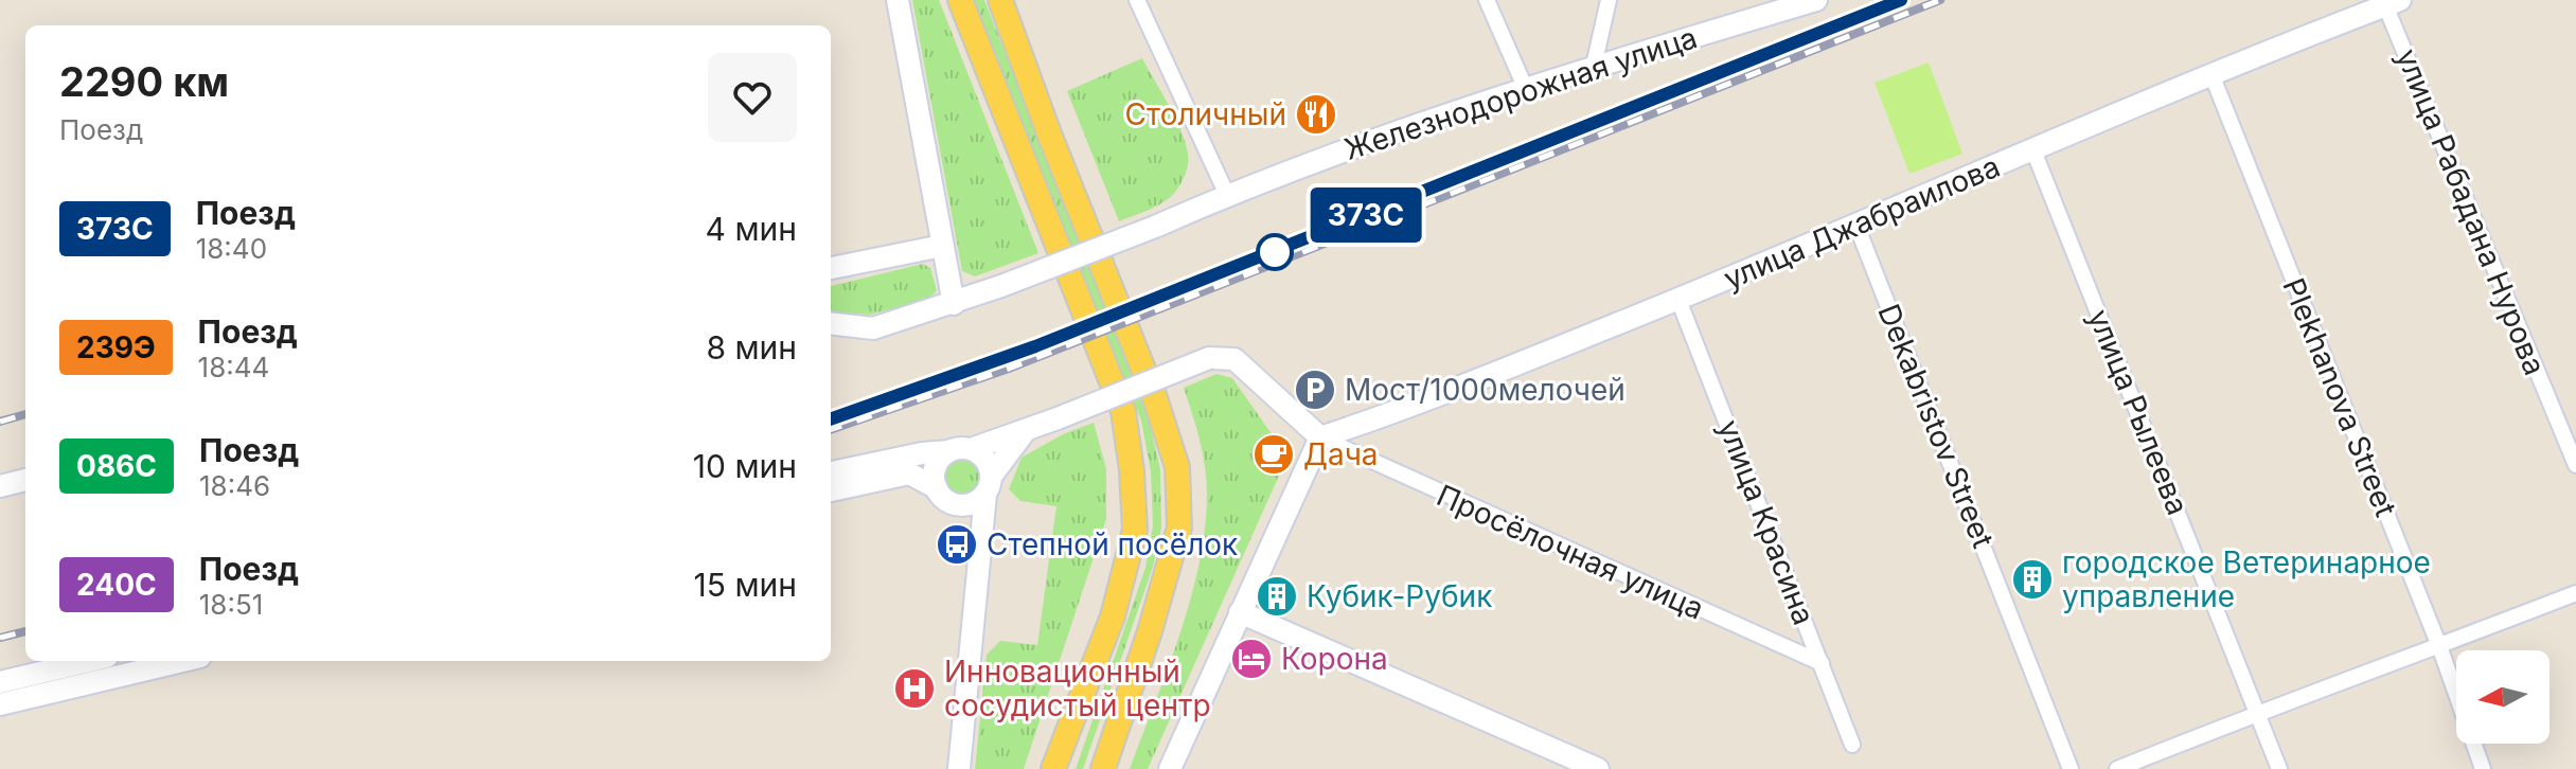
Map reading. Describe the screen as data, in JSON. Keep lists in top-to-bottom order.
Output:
{
  "streets": {
    "main road": ["Железнодорожная улица", "улица Джабраилова"],
    "street": [
      "улица Рабадана Нурова",
      "Plekhanova Street",
      "улица Рылеева",
      "Dekabristov Street",
      "улица Красина",
      "Просёлочная улица"
    ]
  },
  "crossings": [
    ["улица Рабадана Нурова", "улица Джабраилова"],
    ["улица Джабраилова", "Plekhanova Street"],
    ["улица Джабраилова", "улица Рылеева"],
    ["улица Джабраилова", "Dekabristov Street"],
    ["улица Джабраилова", "улица Красина"],
    ["улица Джабраилова", "Просёлочная улица"],
    ["улица Красина", "Просёлочная улица"]
  ],
  "places": {
    "restaurant": ["Столичный"],
    "parking": ["Мост/1000мелочей"],
    "cafe": ["Дача"],
    "bus stop": ["Степной посёлок"],
    "building": ["городское Ветеринарное управление", "Кубик-Рубик"],
    "hotel": ["Корона"],
    "hospital": ["Инновационный сосудистый центр"]
  },
  "north": "left",
  "page": {
    "on_map": "373C",
    "heading": ["2290 км", "Поезд"],
    "list": [
      {
        "mark": "373C",
        "name": "Поезд",
        "note": "18:40",
        "value": "4 мин"
      },
      {
        "mark": "239Э",
        "name": "Поезд",
        "note": "18:44",
        "value": "8 мин"
      },
      {
        "mark": "086С",
        "name": "Поезд",
        "note": "18:46",
        "value": "10 мин"
      },
      {
        "mark": "240С",
        "name": "Поезд",
        "note": "18:51",
        "value": "15 мин"
      }
    ]
  }
}
